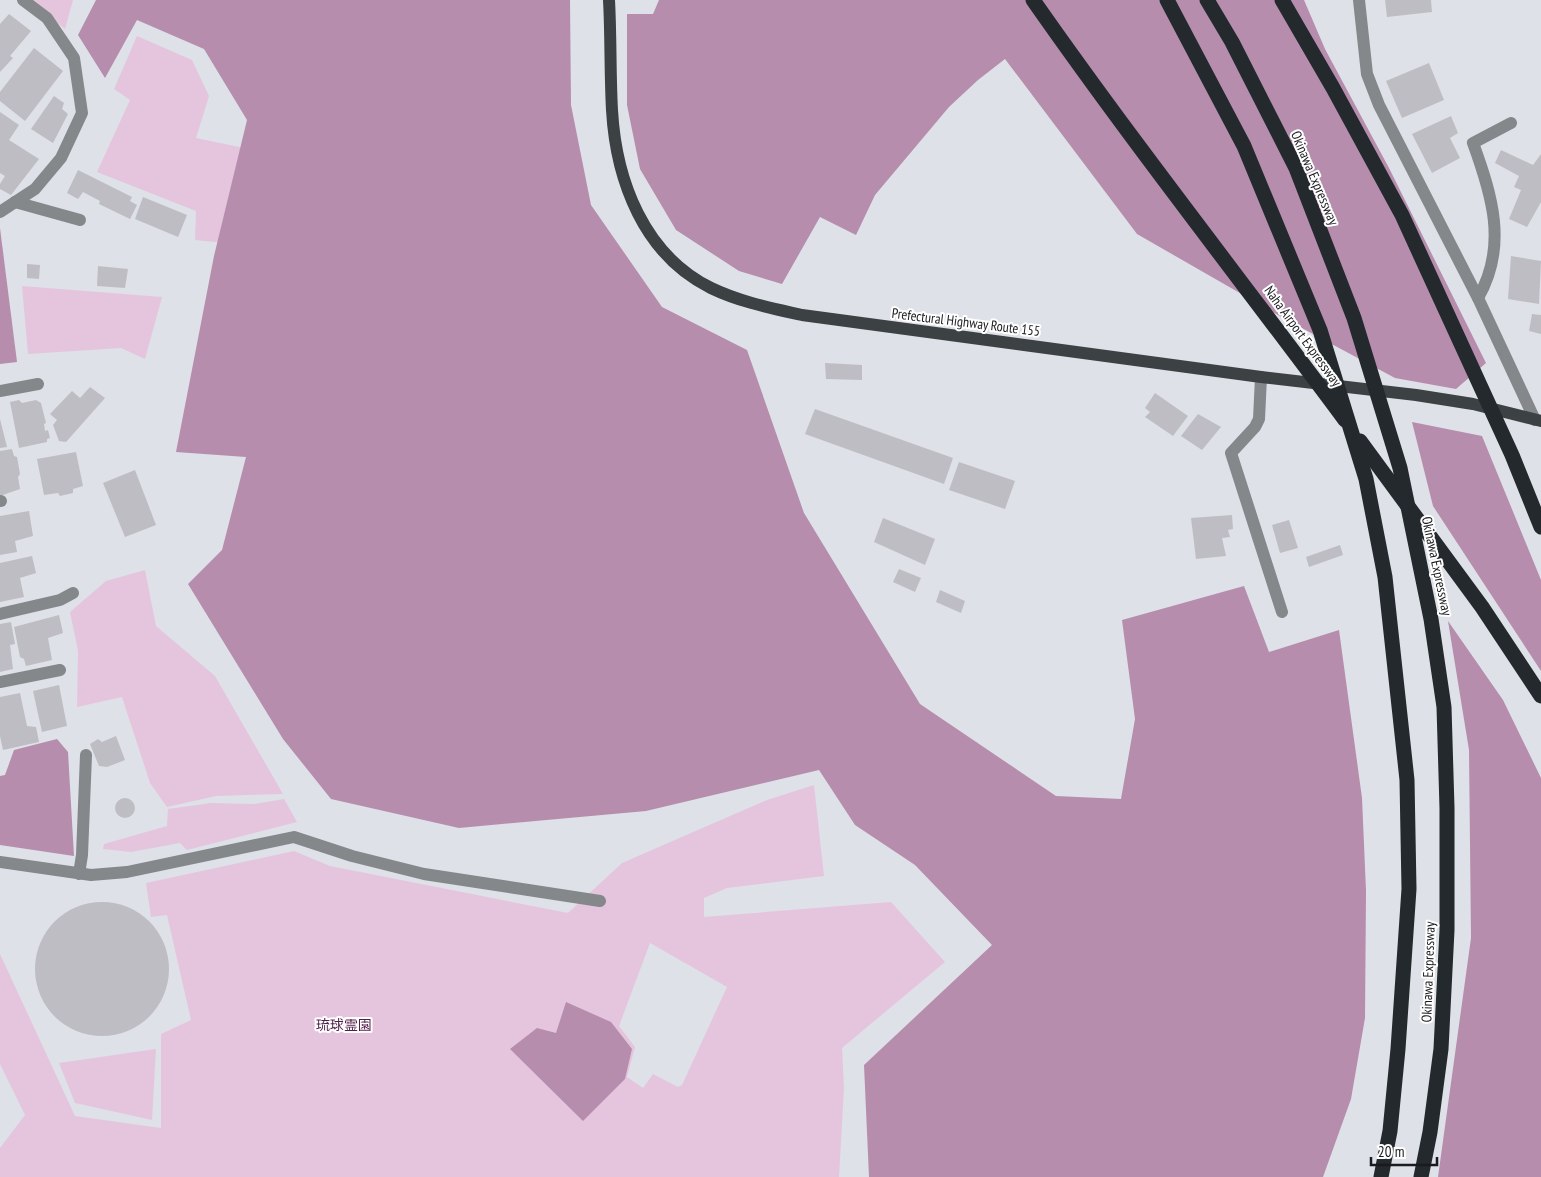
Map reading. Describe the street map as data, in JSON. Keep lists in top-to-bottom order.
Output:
{
  "streets": {
    "highway": ["Okinawa Expressway", "Naha Airport Expressway"],
    "main road": ["Prefectural Highway Route 155"]
  },
  "parks": ["琉球霊園"],
  "scale_bar": "20 m"
}
